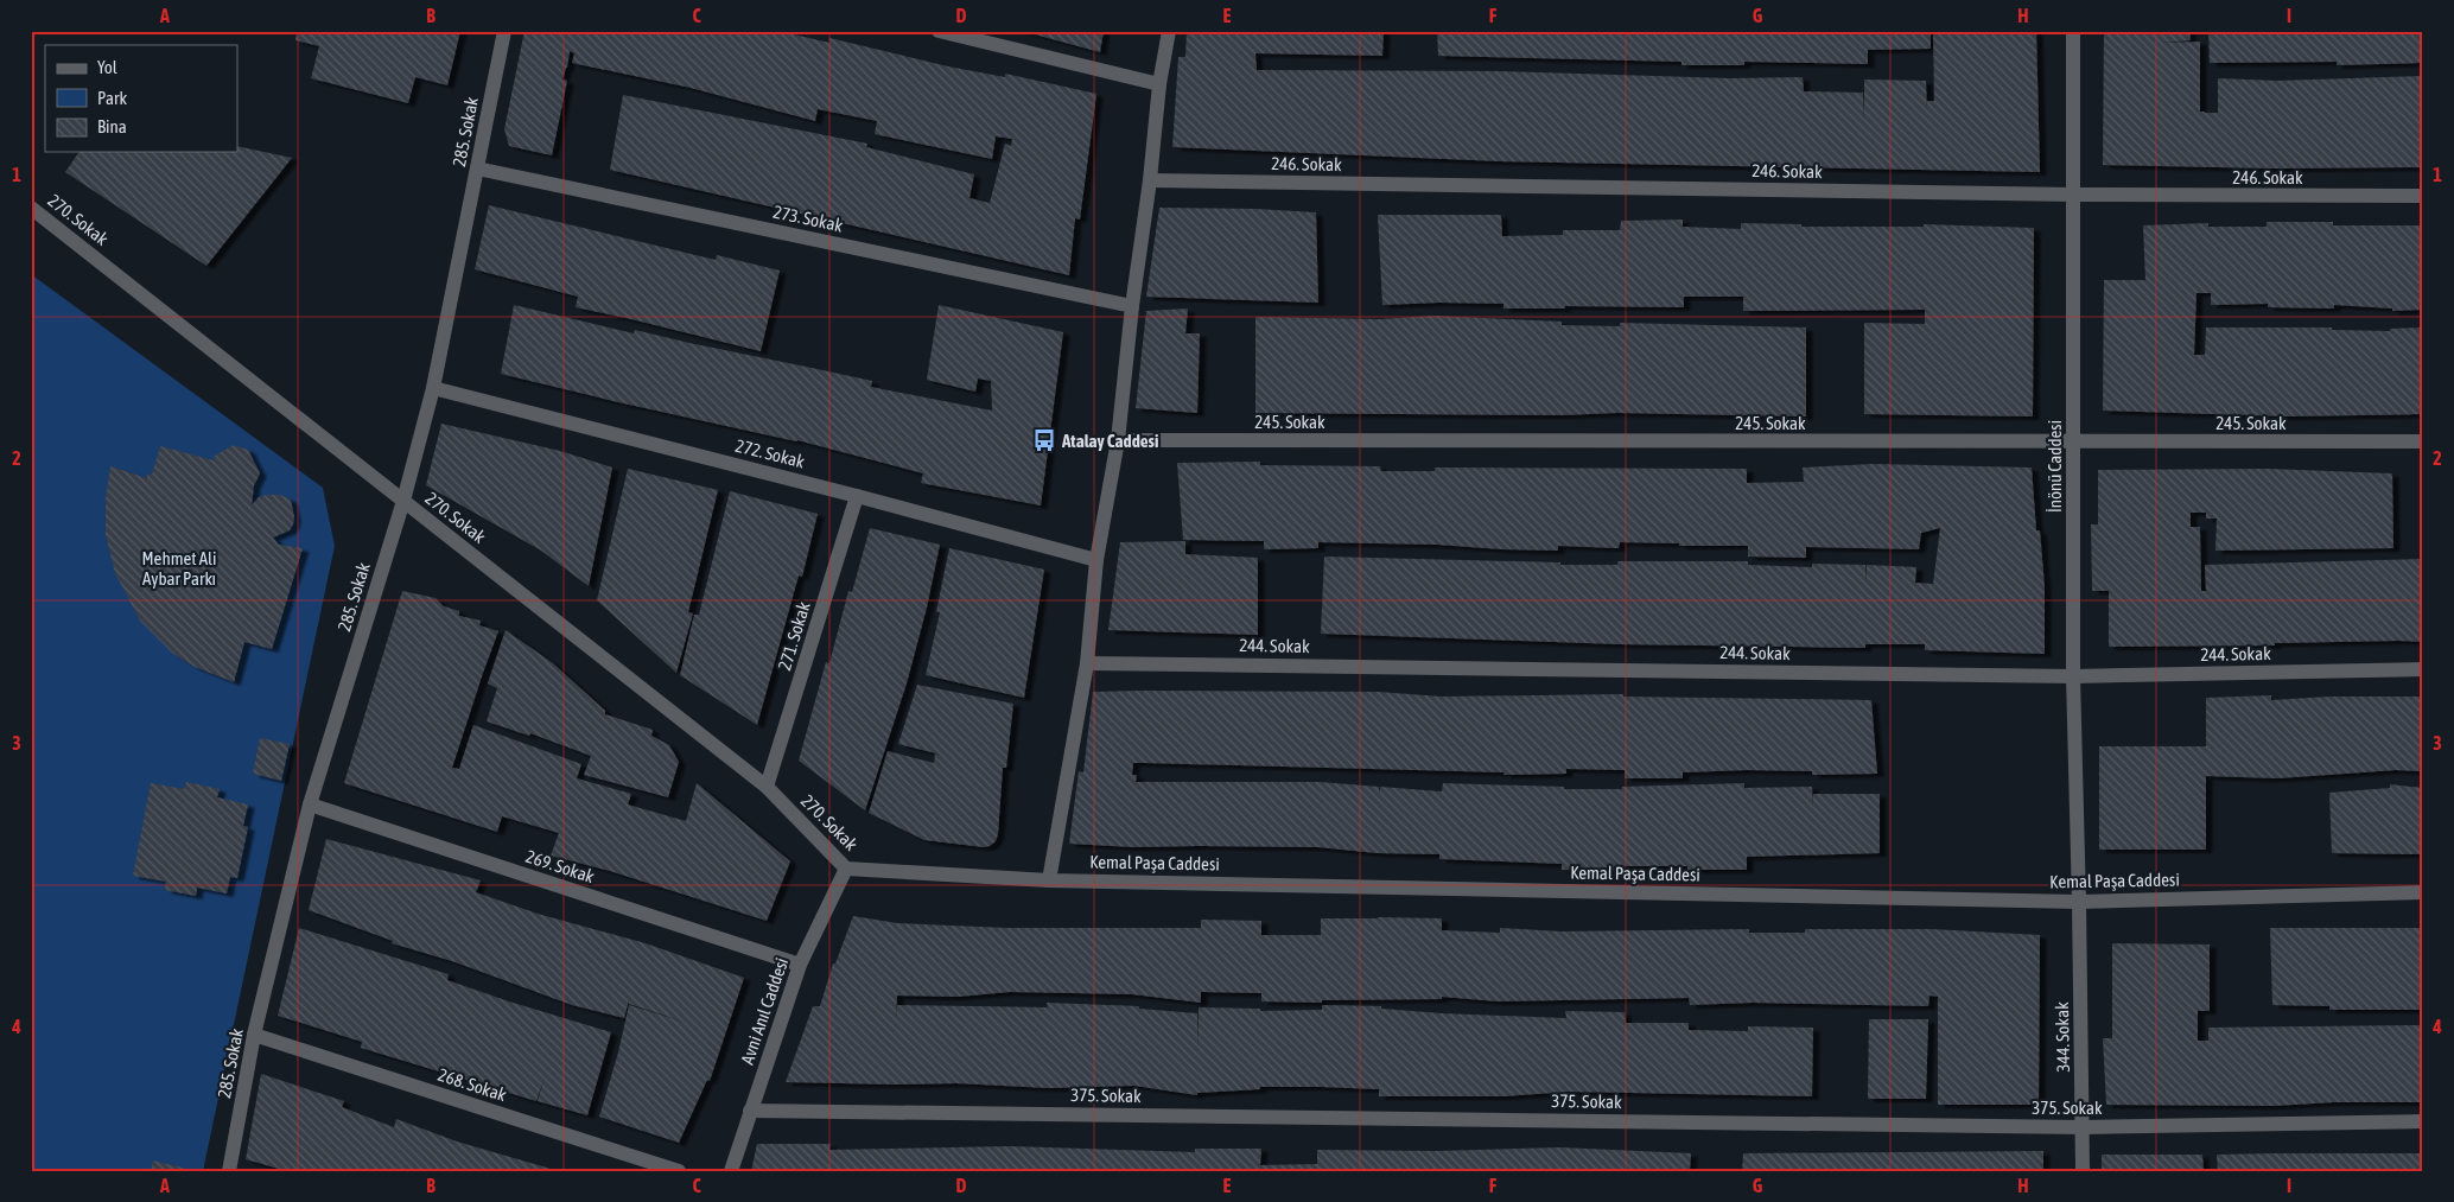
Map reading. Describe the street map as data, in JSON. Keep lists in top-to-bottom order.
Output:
{
  "streets": {
    "street": [
      "285. Sokak",
      "246. Sokak",
      "273. Sokak",
      "270. Sokak",
      "245. Sokak",
      "272. Sokak",
      "İnönü Caddesi",
      "271. Sokak",
      "244. Sokak",
      "Kemal Paşa Caddesi",
      "269. Sokak",
      "Avni Anıl Caddesi",
      "344. Sokak",
      "268. Sokak",
      "375. Sokak"
    ]
  },
  "crossings": [
    ["285. Sokak", "273. Sokak"],
    ["285. Sokak", "270. Sokak"],
    ["285. Sokak", "272. Sokak"],
    ["285. Sokak", "269. Sokak"],
    ["285. Sokak", "268. Sokak"],
    ["246. Sokak", "İnönü Caddesi"],
    ["270. Sokak", "271. Sokak"],
    ["270. Sokak", "Kemal Paşa Caddesi"],
    ["270. Sokak", "Avni Anıl Caddesi"],
    ["245. Sokak", "İnönü Caddesi"],
    ["272. Sokak", "271. Sokak"],
    ["İnönü Caddesi", "244. Sokak"],
    ["İnönü Caddesi", "Kemal Paşa Caddesi"],
    ["İnönü Caddesi", "344. Sokak"],
    ["Kemal Paşa Caddesi", "Avni Anıl Caddesi"],
    ["Kemal Paşa Caddesi", "344. Sokak"],
    ["269. Sokak", "Avni Anıl Caddesi"],
    ["Avni Anıl Caddesi", "375. Sokak"],
    ["344. Sokak", "375. Sokak"]
  ],
  "parks": ["Mehmet Ali Aybar Parkı"],
  "places": {
    "bus stop": ["Atalay Caddesi"]
  },
  "legend": ["Yol", "Park", "Bina"],
  "grid": {
    "columns": [
      "A",
      "B",
      "C",
      "D",
      "E",
      "F",
      "G",
      "H",
      "I"
    ],
    "rows": [
      "1",
      "2",
      "3",
      "4"
    ]
  }
}
